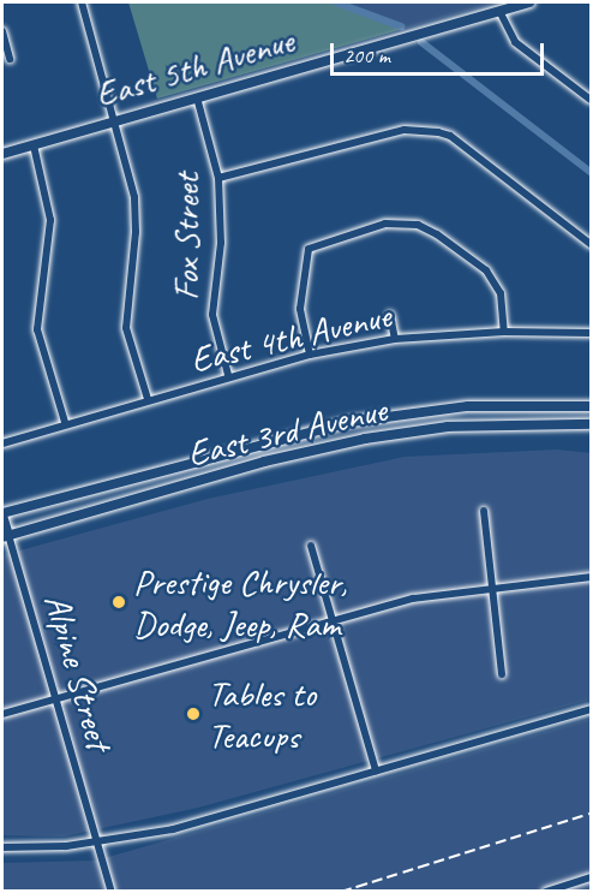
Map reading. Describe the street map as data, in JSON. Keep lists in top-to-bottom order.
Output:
{
  "streets": {
    "main road": ["East 5th Avenue", "East 3rd Avenue", "Alpine Street"],
    "street": ["Fox Street", "East 4th Avenue"]
  },
  "crossings": [
    ["East 5th Avenue", "Fox Street"],
    ["Fox Street", "East 4th Avenue"],
    ["East 3rd Avenue", "Alpine Street"]
  ],
  "places": ["Prestige Chrysler, Dodge, Jeep, Ram", "Tables to Teacups"],
  "scale_bar": "200 m"
}
